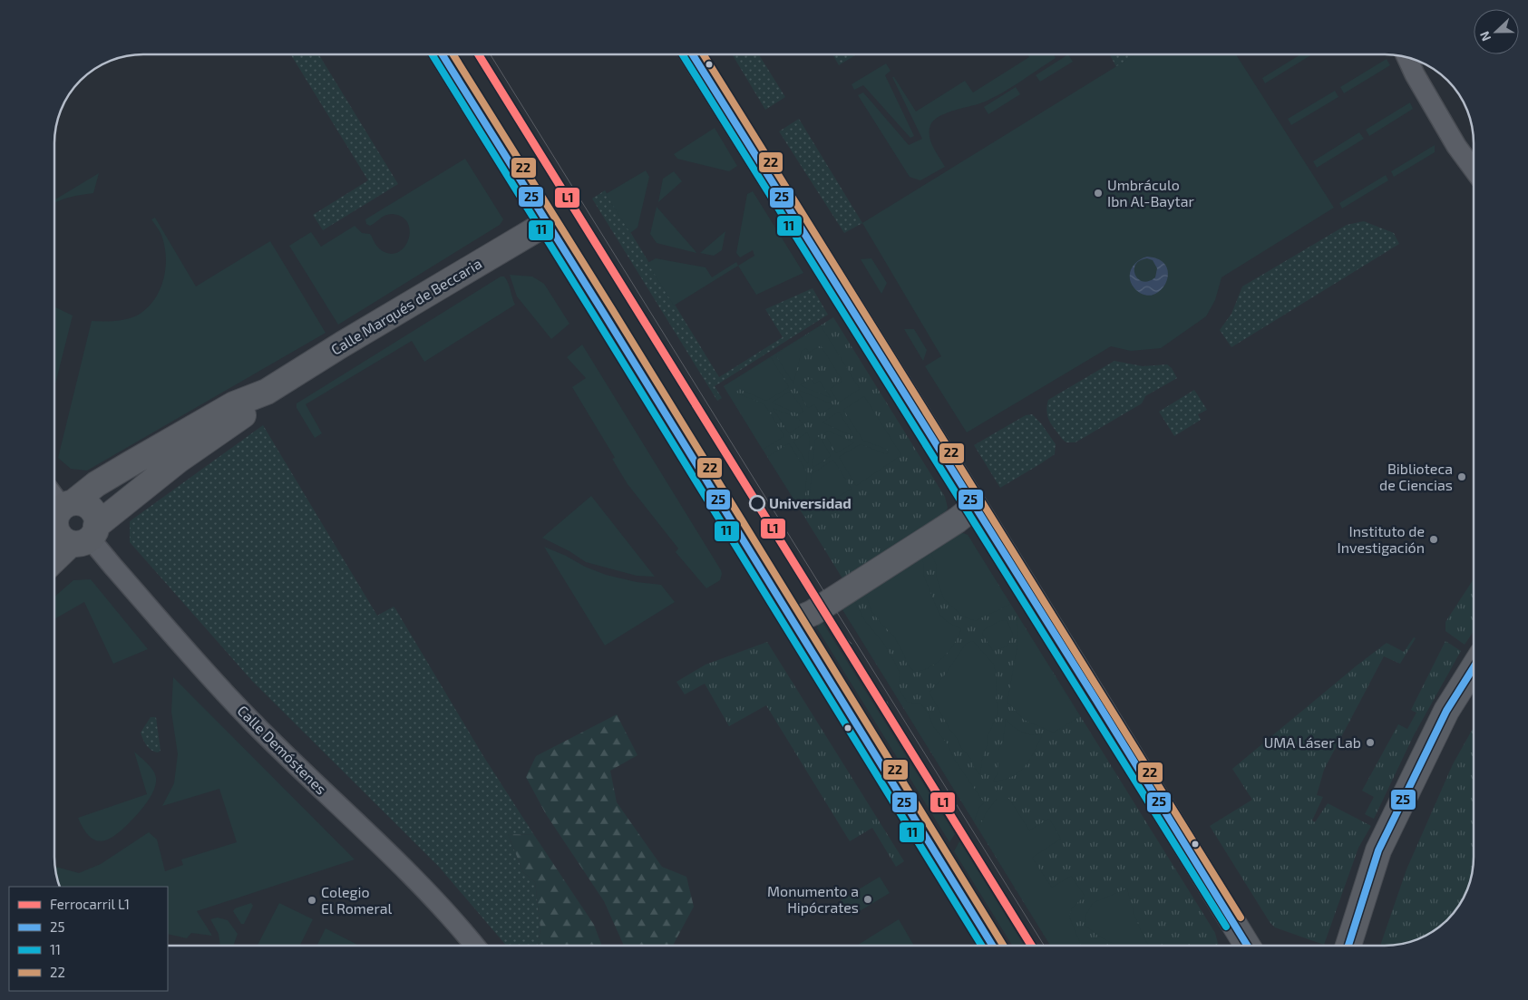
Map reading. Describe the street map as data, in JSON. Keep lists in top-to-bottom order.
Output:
{
  "streets": {
    "street": ["Calle Marqués de Beccaria", "Calle Demóstenes"]
  },
  "crossings": [
    ["Calle Marqués de Beccaria", "Calle Demóstenes"]
  ],
  "places": [
    "Umbráculo Ibn Al-Baytar",
    "Biblioteca de Ciencias",
    "Universidad",
    "Instituto de Investigación",
    "UMA Láser Lab",
    "Monumento a Hipócrates",
    "Colegio El Romeral"
  ],
  "lines": [
    "rail line L1",
    "transit line 25",
    "transit line 11",
    "transit line 22"
  ],
  "legend": [
    "Ferrocarril L1",
    "25",
    "11",
    "22"
  ],
  "north": "left"
}
